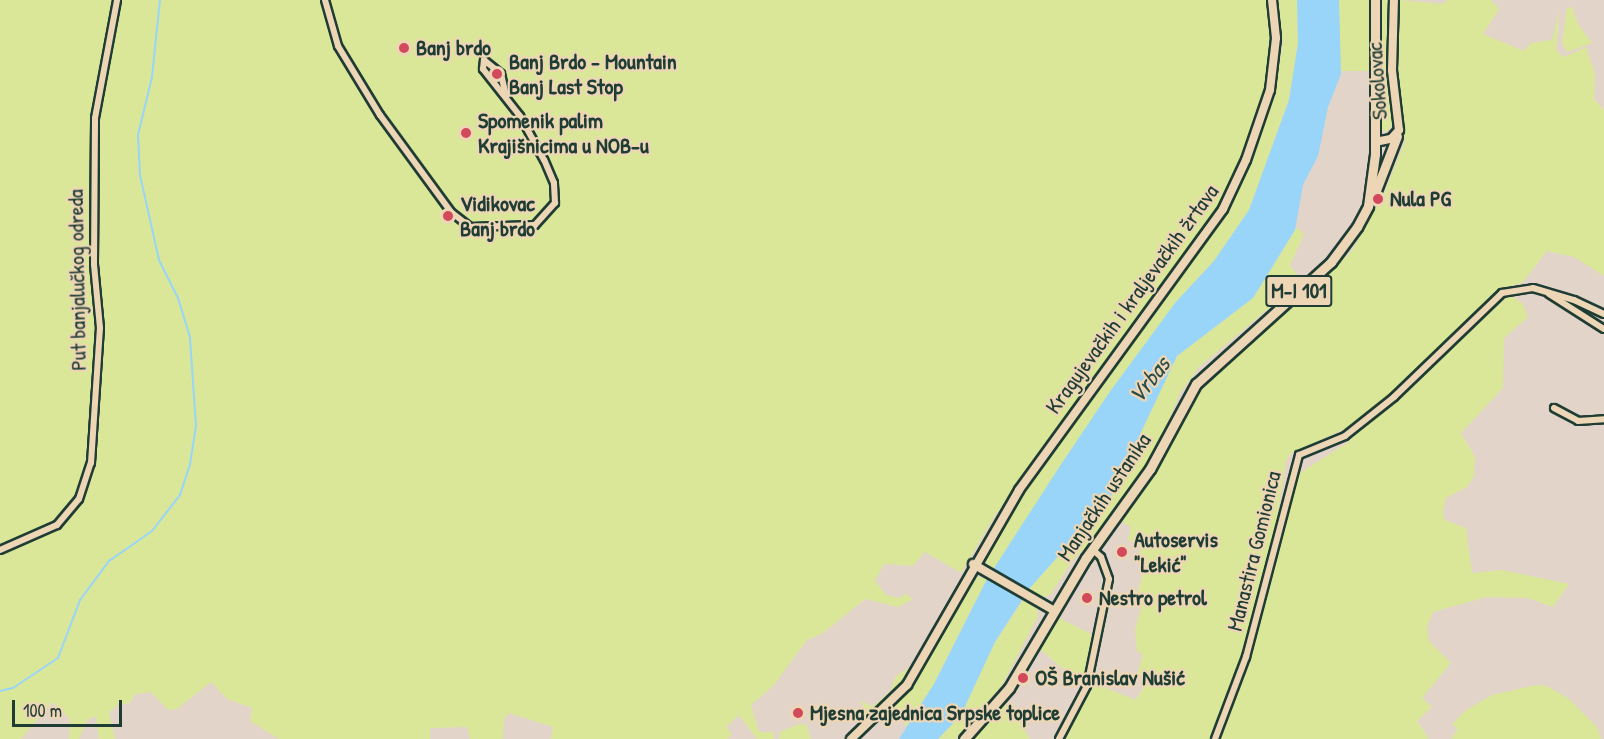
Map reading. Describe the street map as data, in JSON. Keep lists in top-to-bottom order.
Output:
{
  "streets": {
    "main road": ["Sokolovac", "M-I 101", "Manjačkih ustanika"],
    "street": ["Put banjalučkog odreda", "Kragujevačkih i kraljevačkih žrtava", "Manastira Gomionica"]
  },
  "crossings": [
    ["Sokolovac", "M-I 101"],
    ["Sokolovac", "Manjačkih ustanika"],
    ["M-I 101", "Manjačkih ustanika"]
  ],
  "water": ["Vrbas"],
  "places": [
    "Banj brdo",
    "Banj Brdo - Mountain Banj Last Stop",
    "Spomenik palim Krajišnicima u NOB-u",
    "Nula PG",
    "Vidikovac Banj brdo",
    "Autoservis \"Lekić\"",
    "Nestro petrol",
    "OŠ Branislav Nušić",
    "Mjesna zajednica Srpske toplice"
  ],
  "scale_bar": "100 m"
}
